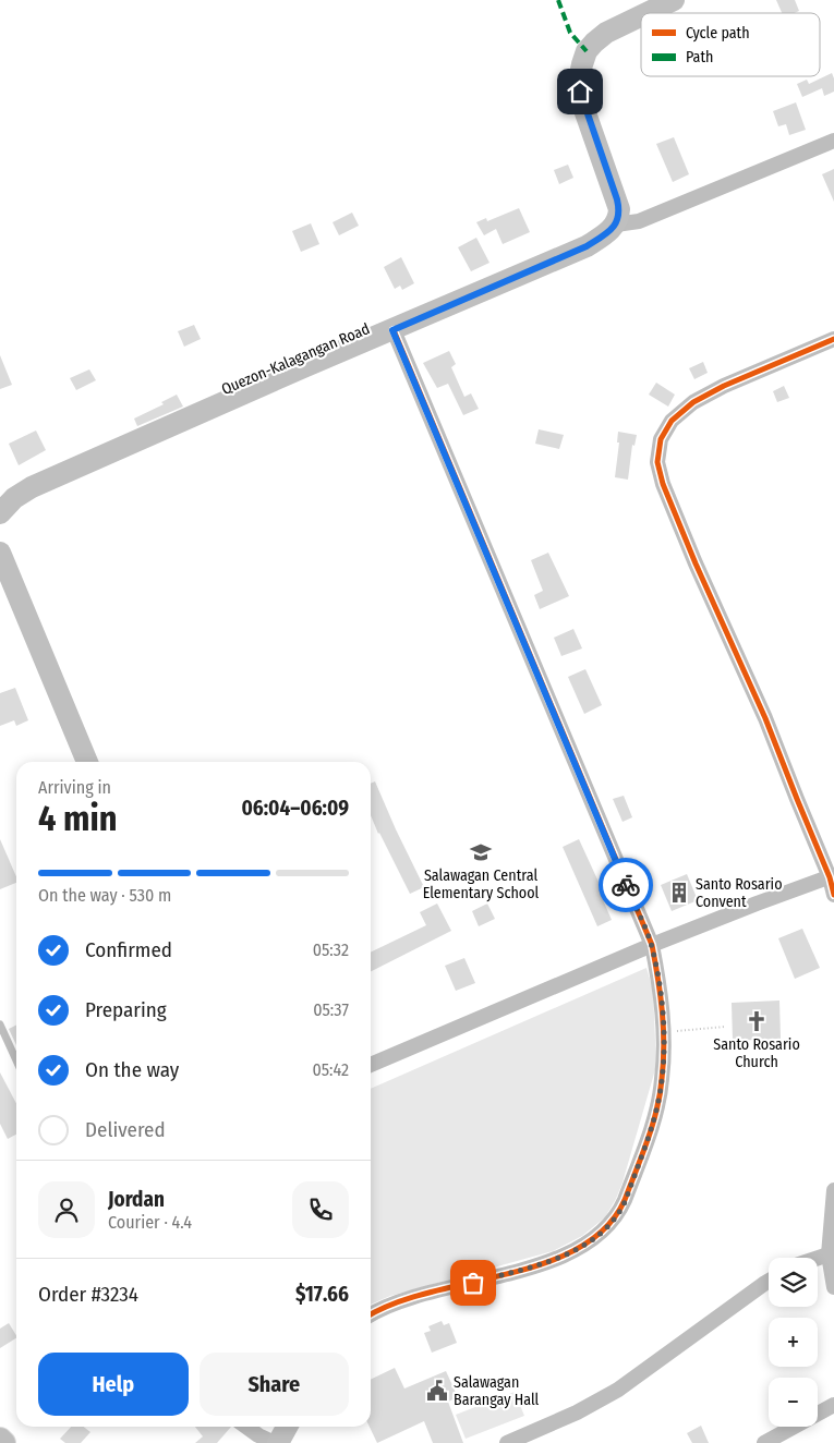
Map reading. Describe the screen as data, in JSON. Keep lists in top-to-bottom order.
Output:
{
  "streets": {
    "main road": ["Quezon-Kalagangan Road"]
  },
  "places": {
    "school or university": ["Salawagan Central Elementary School"],
    "building": ["Santo Rosario Convent"],
    "church": ["Santo Rosario Church"],
    "public building": ["Salawagan Barangay Hall"]
  },
  "legend": ["Cycle path", "Path"],
  "page": {
    "heading": ["4 min", "Arriving in", "06:04–06:09"],
    "panel": [
      "Jordan",
      "Courier · 4.4",
      "Order #3234",
      "$17.66"
    ],
    "bar": "On the way · 530 m",
    "list": [
      ["Confirmed", "05:32"],
      ["Preparing", "05:37"],
      ["On the way", "05:42"],
      "Delivered"
    ],
    "map_buttons": ["+", "−"],
    "buttons": ["Help", "Share"]
  }
}
